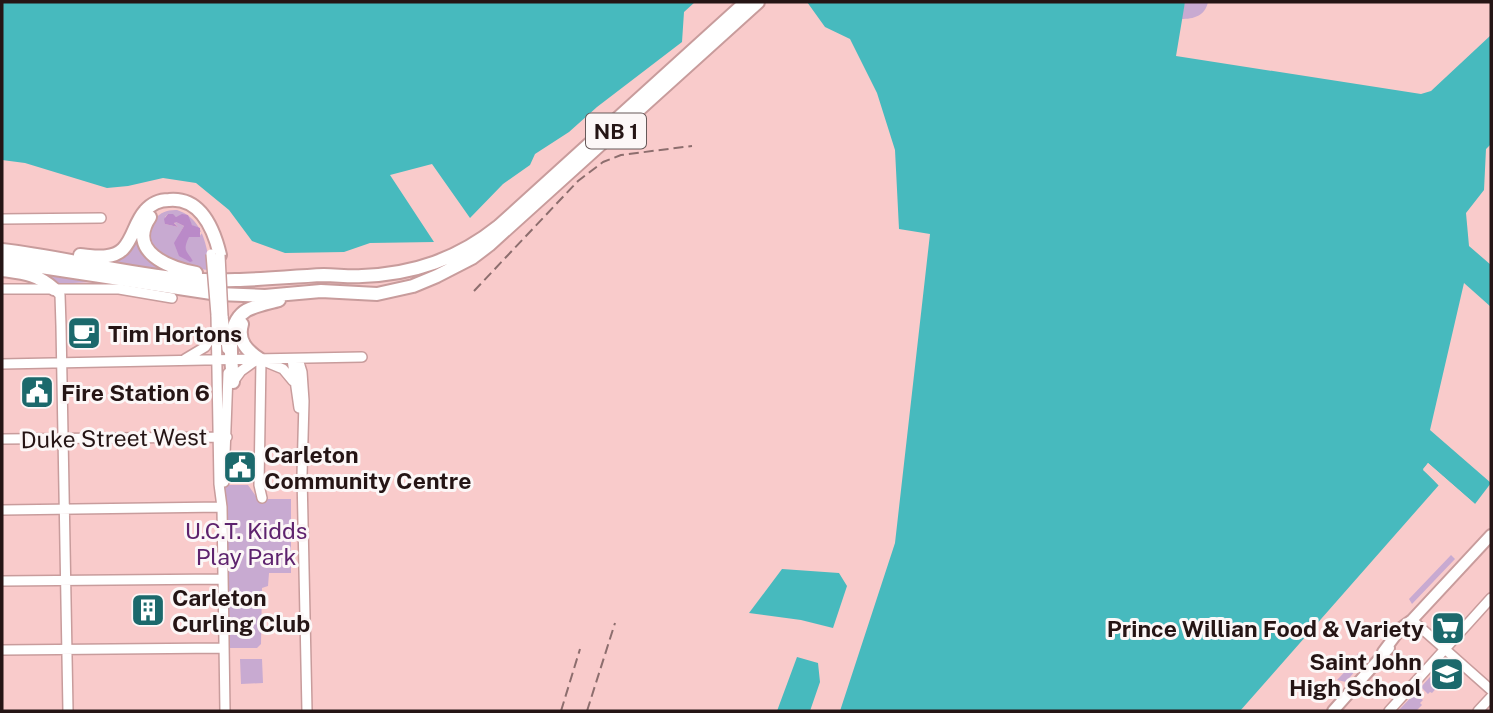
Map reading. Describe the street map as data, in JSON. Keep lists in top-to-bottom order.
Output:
{
  "streets": {
    "highway": ["NB 1"],
    "street": ["Duke Street West"]
  },
  "parks": ["U.C.T. Kidds Play Park"],
  "places": {
    "cafe": ["Tim Hortons"],
    "public building": ["Fire Station 6", "Carleton Community Centre"],
    "building": ["Carleton Curling Club"],
    "supermarket": ["Prince Willian Food & Variety"],
    "school or university": ["Saint John High School"]
  }
}
